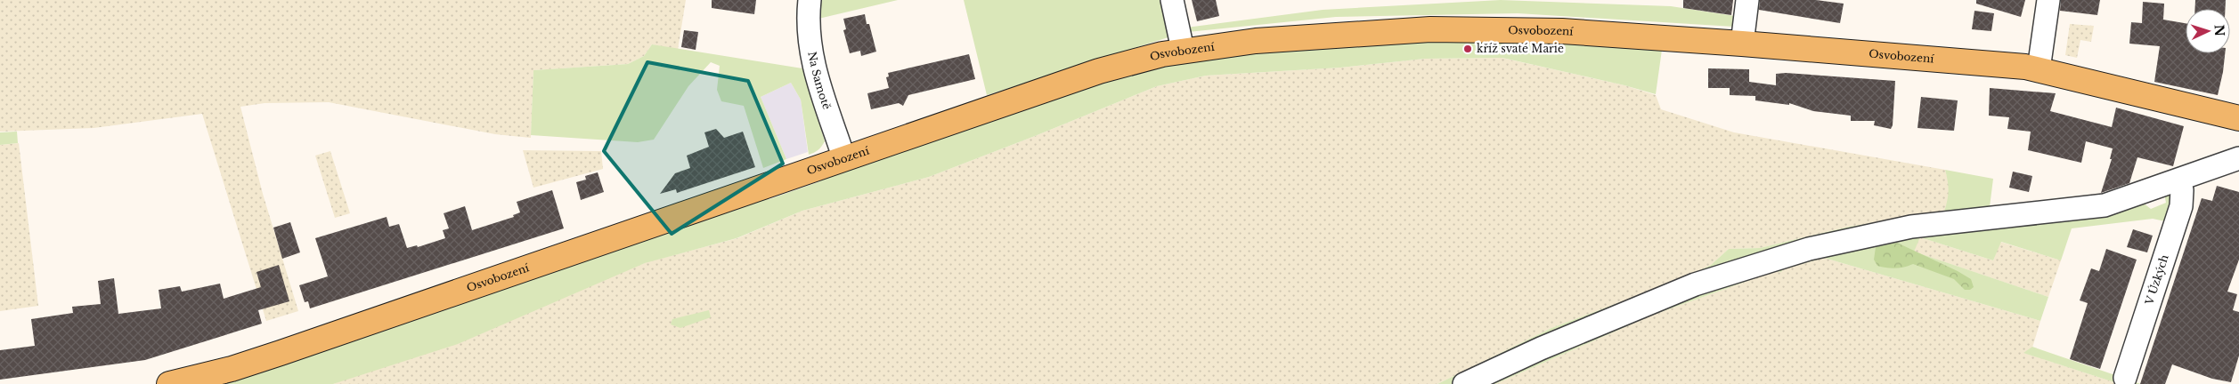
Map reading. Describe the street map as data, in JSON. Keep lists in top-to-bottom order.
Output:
{
  "streets": {
    "main road": ["Osvobození"],
    "street": ["Na Samotě", "V Úzkých"]
  },
  "crossings": [
    ["Osvobození", "Na Samotě"]
  ],
  "places": ["kříž svaté Marie"],
  "north": "right"
}
